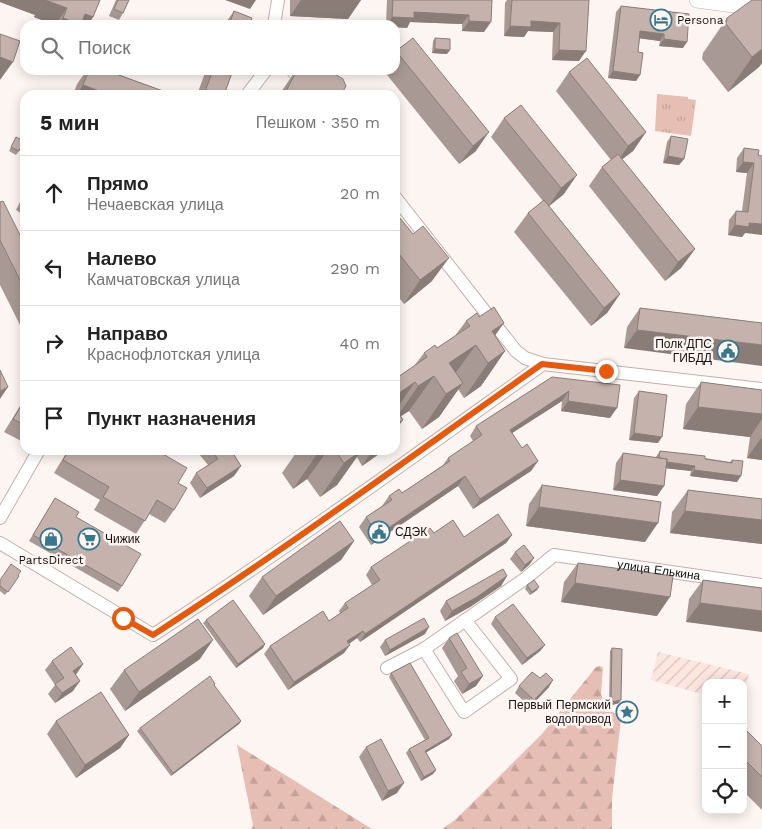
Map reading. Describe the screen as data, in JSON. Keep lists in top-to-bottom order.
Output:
{
  "streets": {
    "street": ["улица Елькина"]
  },
  "places": {
    "hotel": ["Persona"],
    "public building": ["Полк ДПС ГИБДД", "СДЭК"],
    "shop": ["PartsDirect"],
    "supermarket": ["Чижик"],
    "place": ["Первый Пермский водопровод"]
  },
  "page": {
    "search": "Поиск",
    "heading": ["5 мин", "Пешком · 350 m"],
    "list": [
      ["Прямо", "Нечаевская улица", "20 m"],
      ["Налево", "Камчатовская улица", "290 m"],
      ["Направо", "Краснофлотская улица", "40 m"],
      "Пункт назначения"
    ],
    "map_buttons": ["+", "−"]
  }
}
